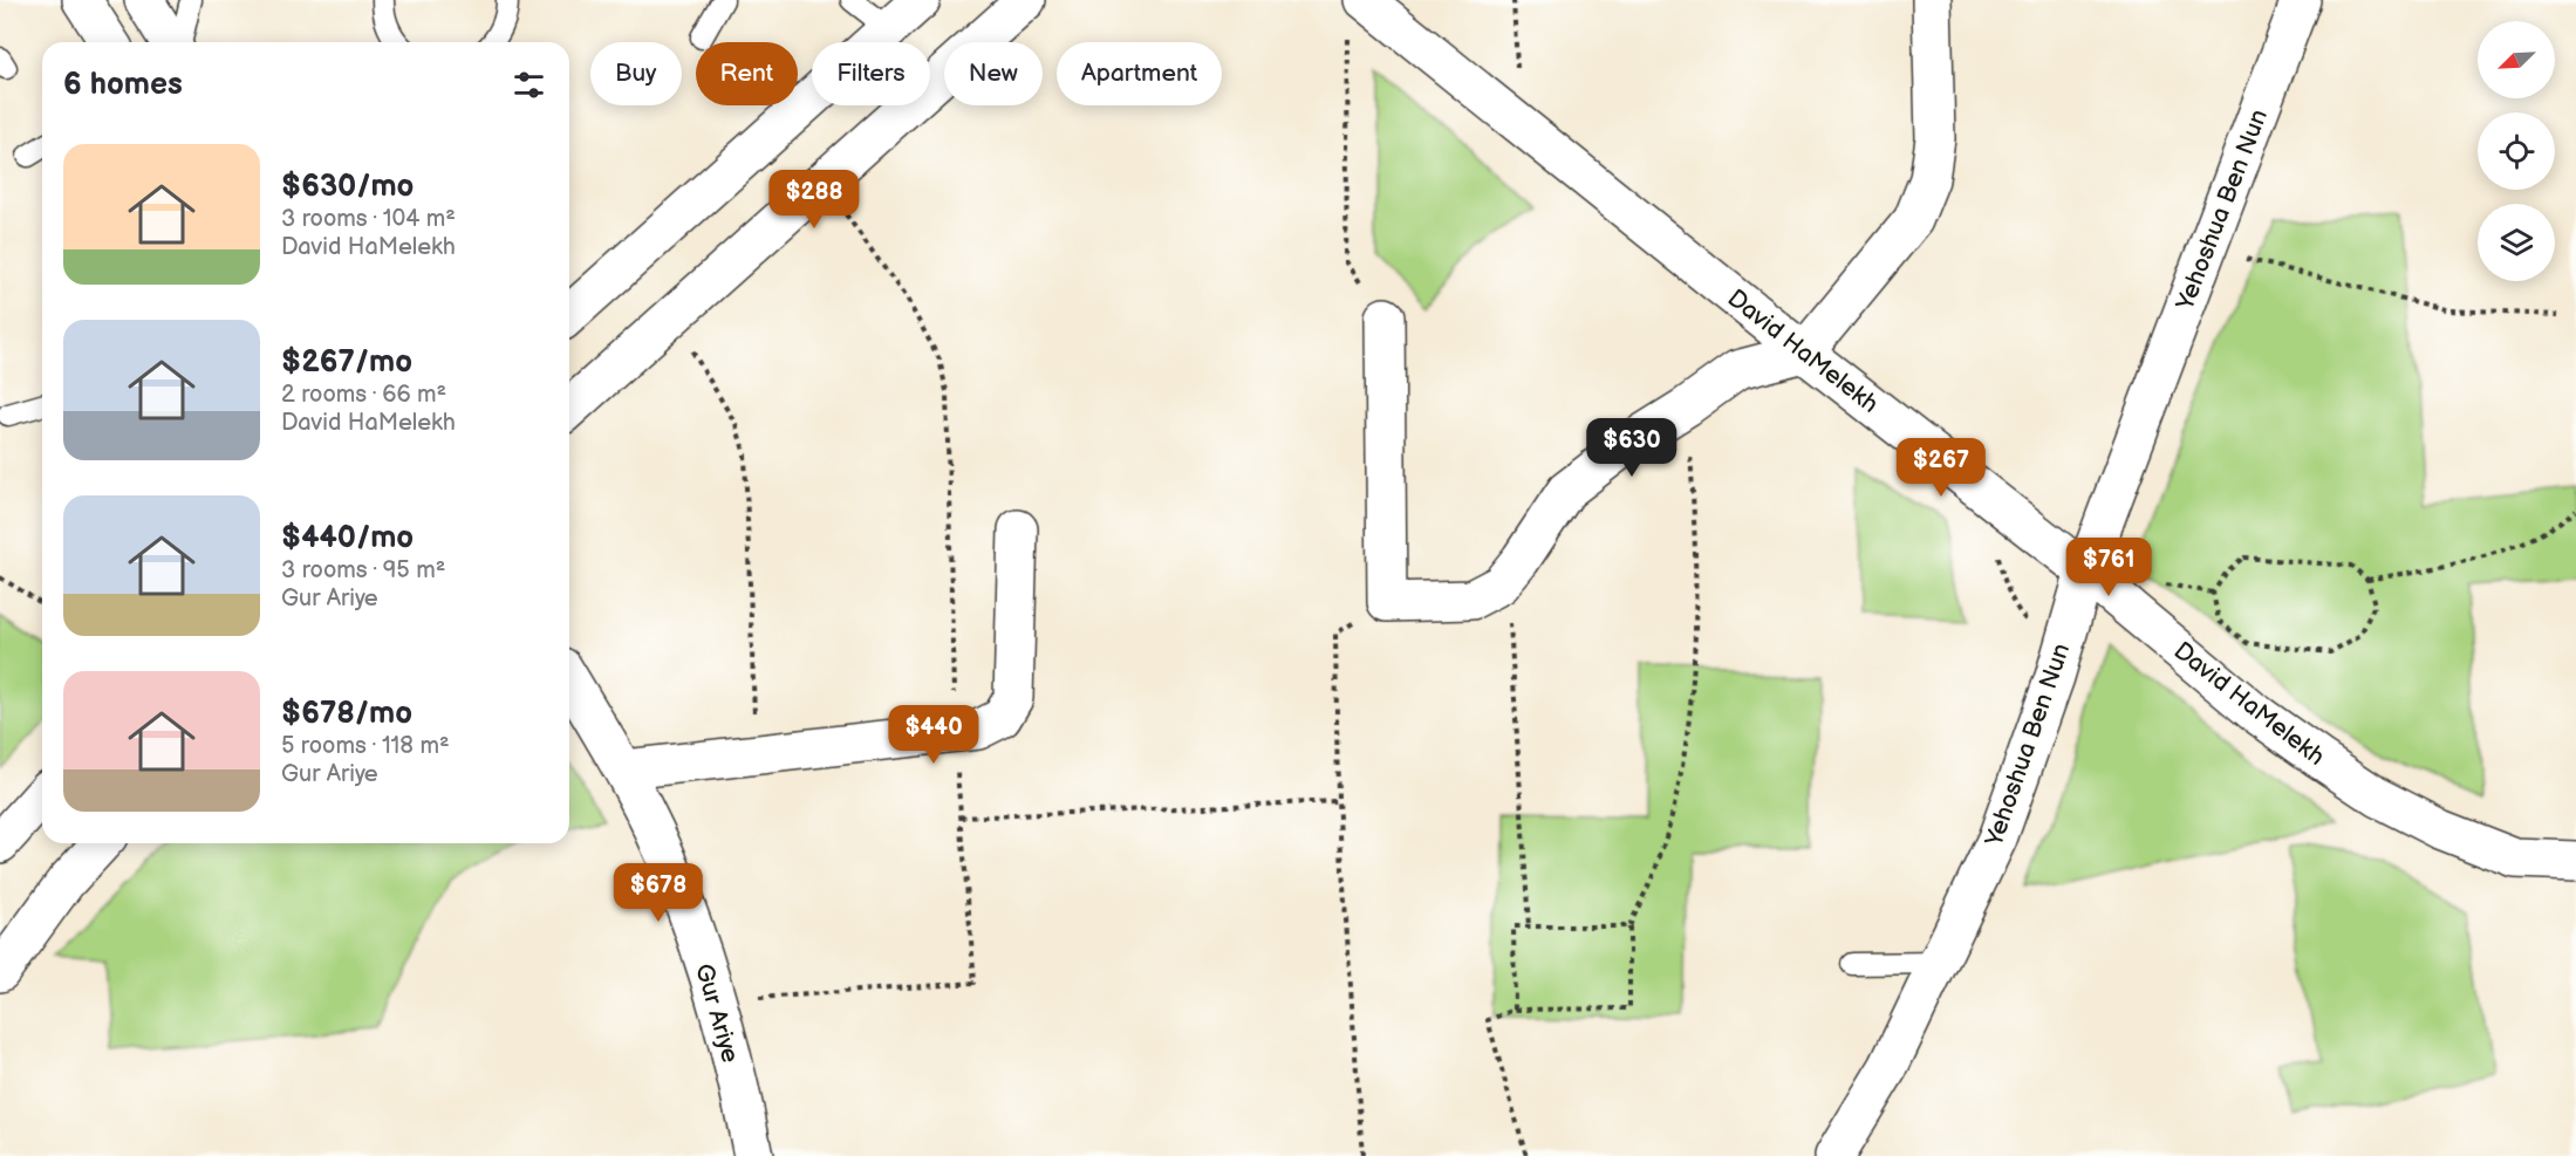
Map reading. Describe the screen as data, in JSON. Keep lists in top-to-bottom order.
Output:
{
  "streets": {
    "street": ["Yehoshua Ben Nun", "David HaMelekh", "Gur Ariye"]
  },
  "crossings": [
    ["Yehoshua Ben Nun", "David HaMelekh"]
  ],
  "north": "bottom left",
  "page": {
    "chip": [
      "Buy",
      "Rent",
      "Filters",
      "New",
      "Apartment"
    ],
    "heading": "6 homes",
    "list": [
      {
        "name": "$630/mo",
        "note": "3 rooms · 104 m² · David HaMelekh"
      },
      {
        "name": "$267/mo",
        "note": "2 rooms · 66 m² · David HaMelekh"
      },
      {
        "name": "$440/mo",
        "note": "3 rooms · 95 m² · Gur Ariye"
      },
      {
        "name": "$678/mo",
        "note": "5 rooms · 118 m² · Gur Ariye"
      }
    ],
    "price": [
      "$288",
      "$630",
      "$267",
      "$761",
      "$440",
      "$678"
    ]
  }
}
